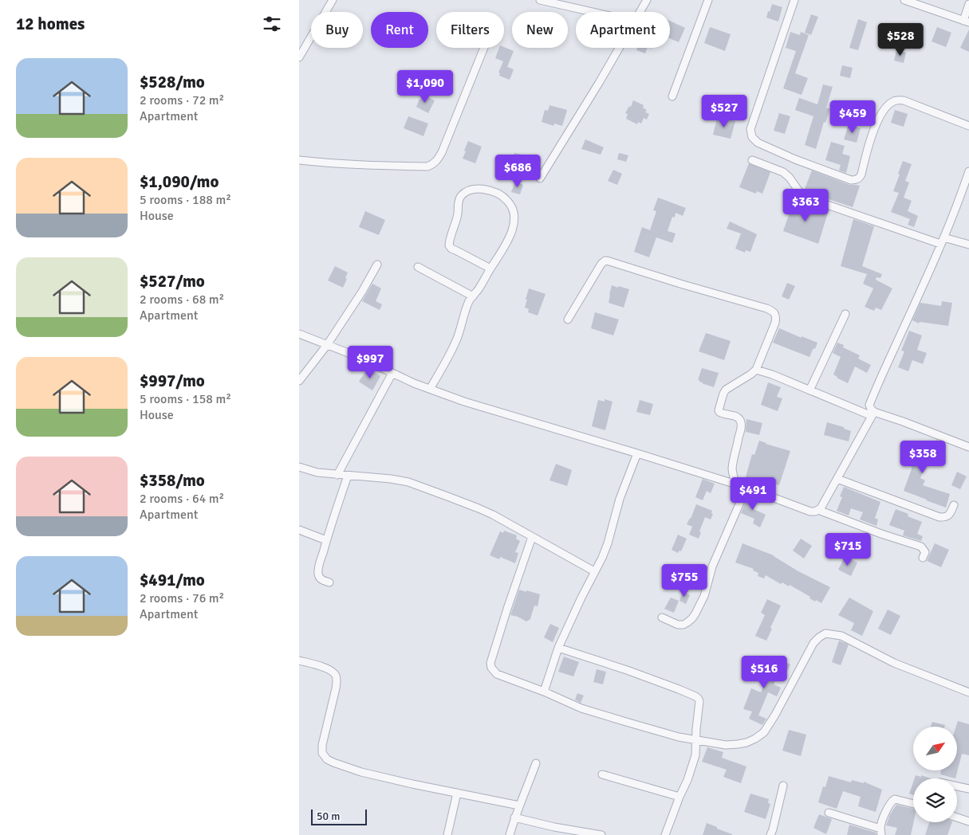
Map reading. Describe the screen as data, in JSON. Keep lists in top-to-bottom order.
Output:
{
  "scale_bar": "50 m",
  "north": "top right",
  "page": {
    "heading": "12 homes",
    "chip": [
      "Buy",
      "Rent",
      "Filters",
      "New",
      "Apartment"
    ],
    "price": [
      "$528",
      "$1,090",
      "$527",
      "$459",
      "$686",
      "$363",
      "$997",
      "$358",
      "$491",
      "$715",
      "$755",
      "$516"
    ],
    "list": [
      {
        "name": "$528/mo",
        "note": "2 rooms · 72 m² · Apartment"
      },
      {
        "name": "$1,090/mo",
        "note": "5 rooms · 188 m² · House"
      },
      {
        "name": "$527/mo",
        "note": "2 rooms · 68 m² · Apartment"
      },
      {
        "name": "$997/mo",
        "note": "5 rooms · 158 m² · House"
      },
      {
        "name": "$358/mo",
        "note": "2 rooms · 64 m² · Apartment"
      },
      {
        "name": "$491/mo",
        "note": "2 rooms · 76 m² · Apartment"
      }
    ],
    "scale": "50 m"
  }
}
